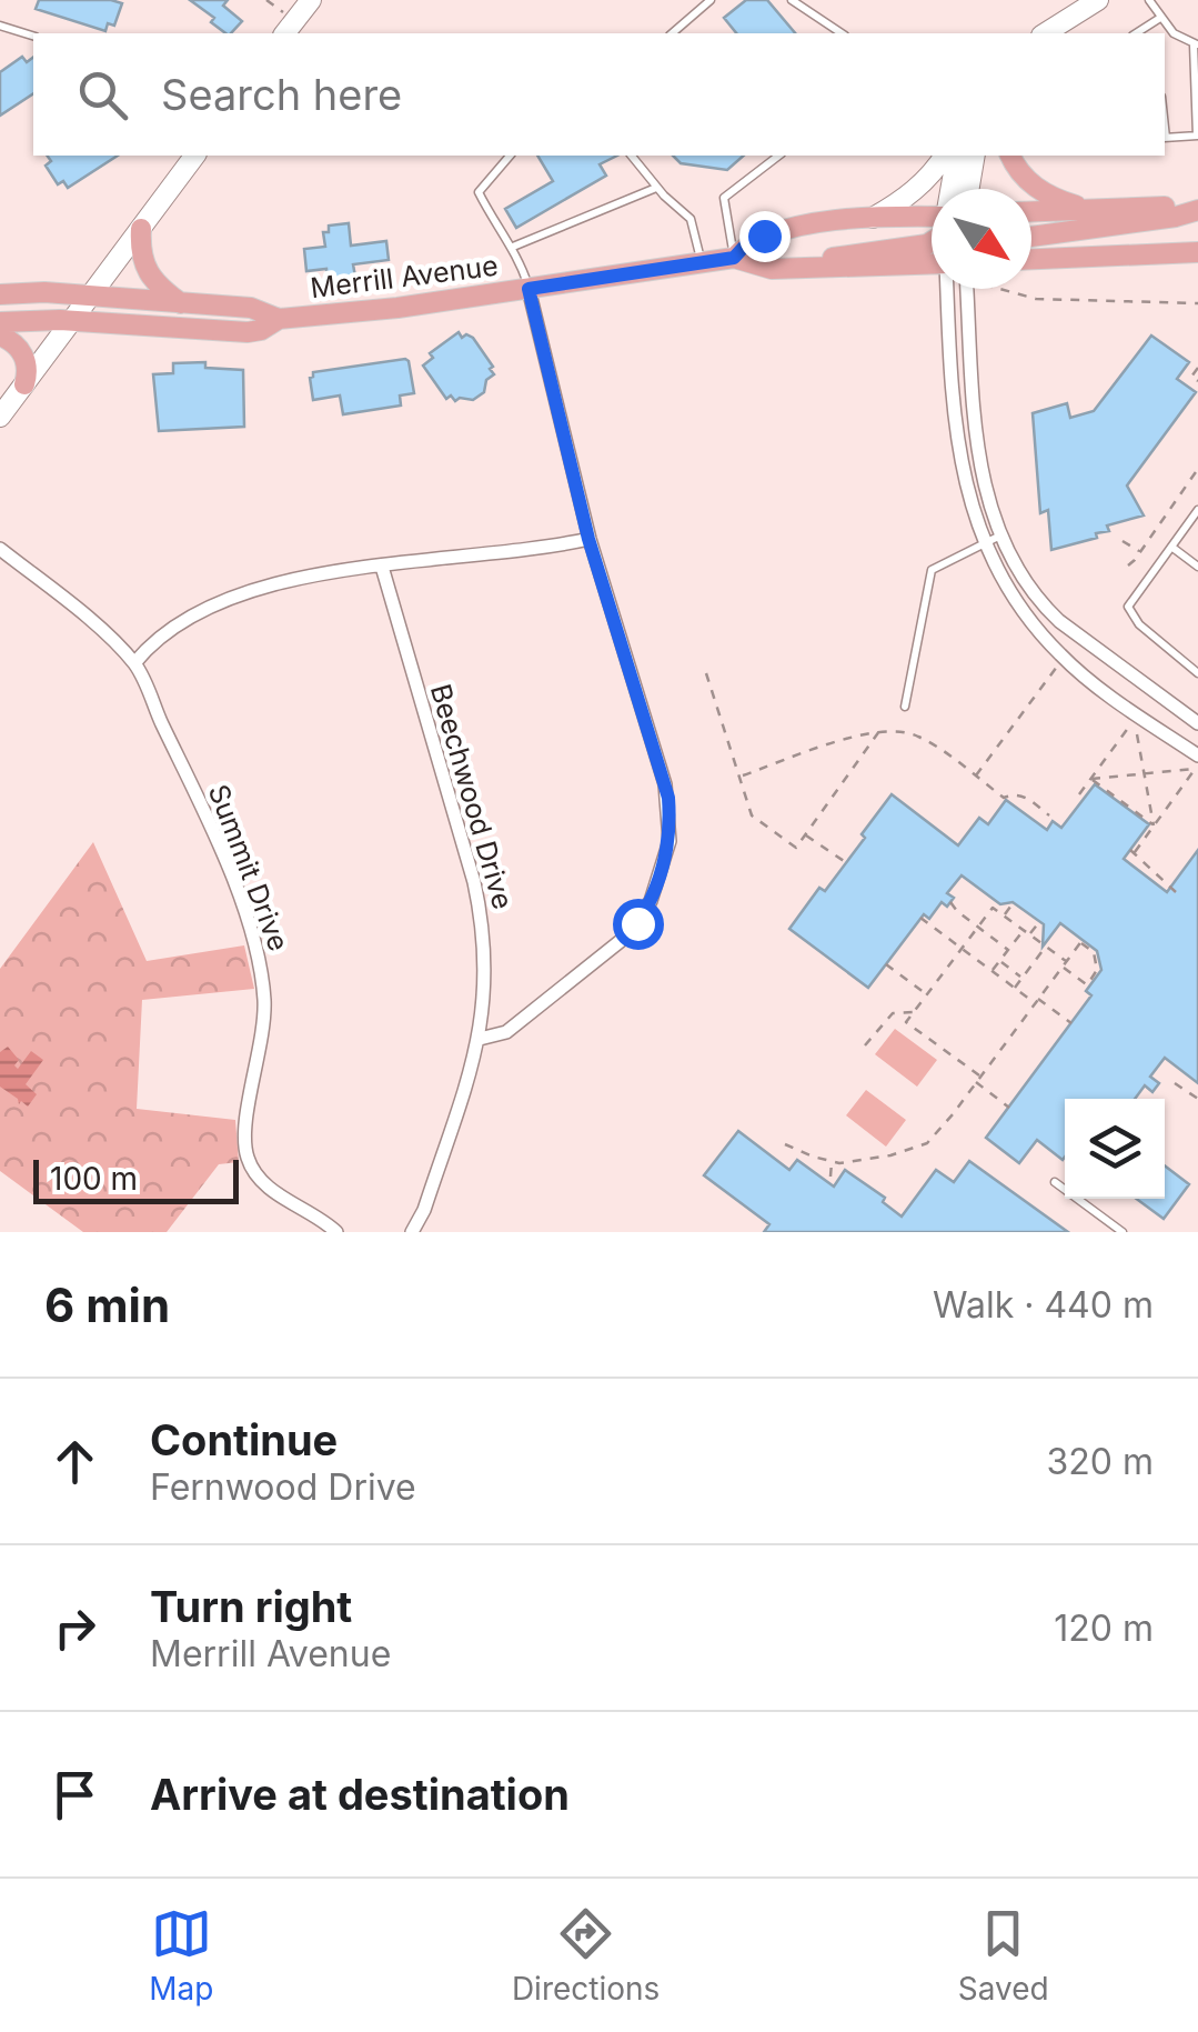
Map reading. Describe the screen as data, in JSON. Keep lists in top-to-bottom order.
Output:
{
  "streets": {
    "main road": ["Merrill Avenue"],
    "street": ["Beechwood Drive", "Summit Drive"]
  },
  "scale_bar": "100 m",
  "north": "bottom right",
  "page": {
    "search": "Search here",
    "scale": "100 m",
    "heading": ["6 min", "Walk · 440 m"],
    "list": [
      ["Continue", "Fernwood Drive", "320 m"],
      ["Turn right", "Merrill Avenue", "120 m"],
      "Arrive at destination"
    ],
    "nav": ["Map", "Directions", "Saved"]
  }
}
